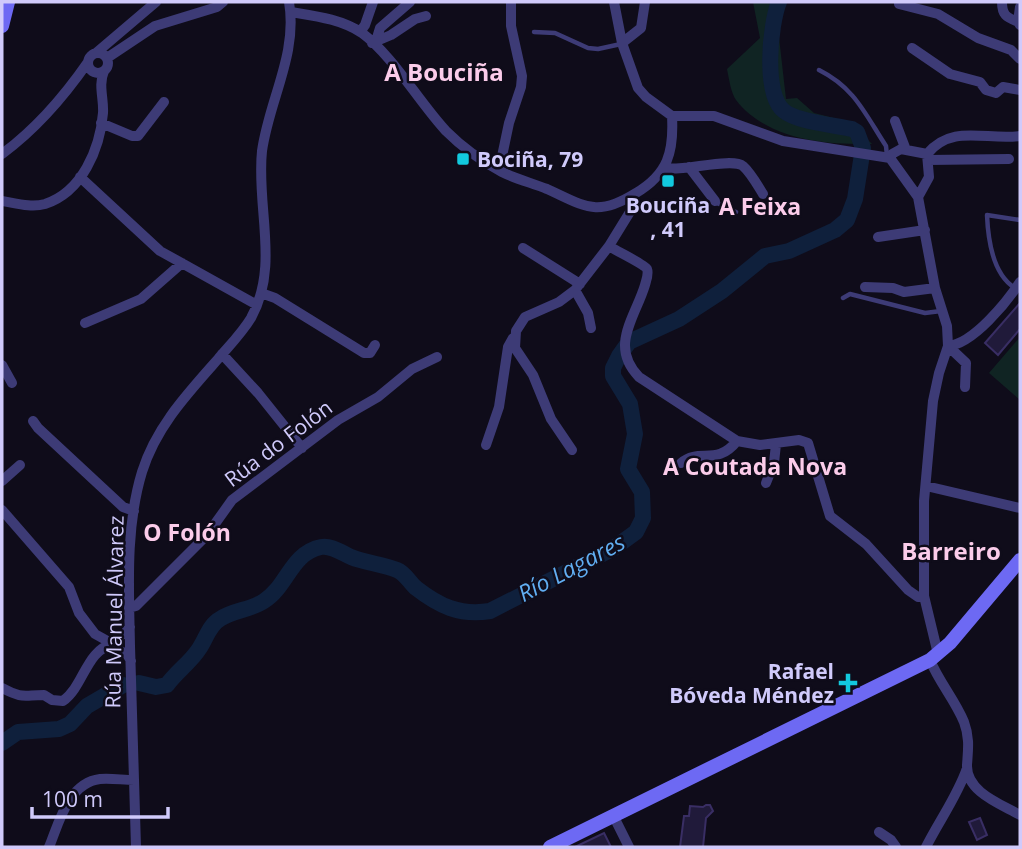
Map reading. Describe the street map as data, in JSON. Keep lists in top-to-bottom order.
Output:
{
  "streets": {
    "street": ["Rúa do Folón", "Rúa Manuel Álvarez"]
  },
  "crossings": [
    ["Rúa do Folón", "Rúa Manuel Álvarez"]
  ],
  "districts": [
    "A Bouciña",
    "A Feixa",
    "A Coutada Nova",
    "O Folón",
    "Barreiro"
  ],
  "water": ["Río Lagares"],
  "places": {
    "transit": ["Bociña, 79", "Bouciña , 41"],
    "health": ["Rafael Bóveda Méndez"]
  },
  "scale_bar": "100 m"
}
